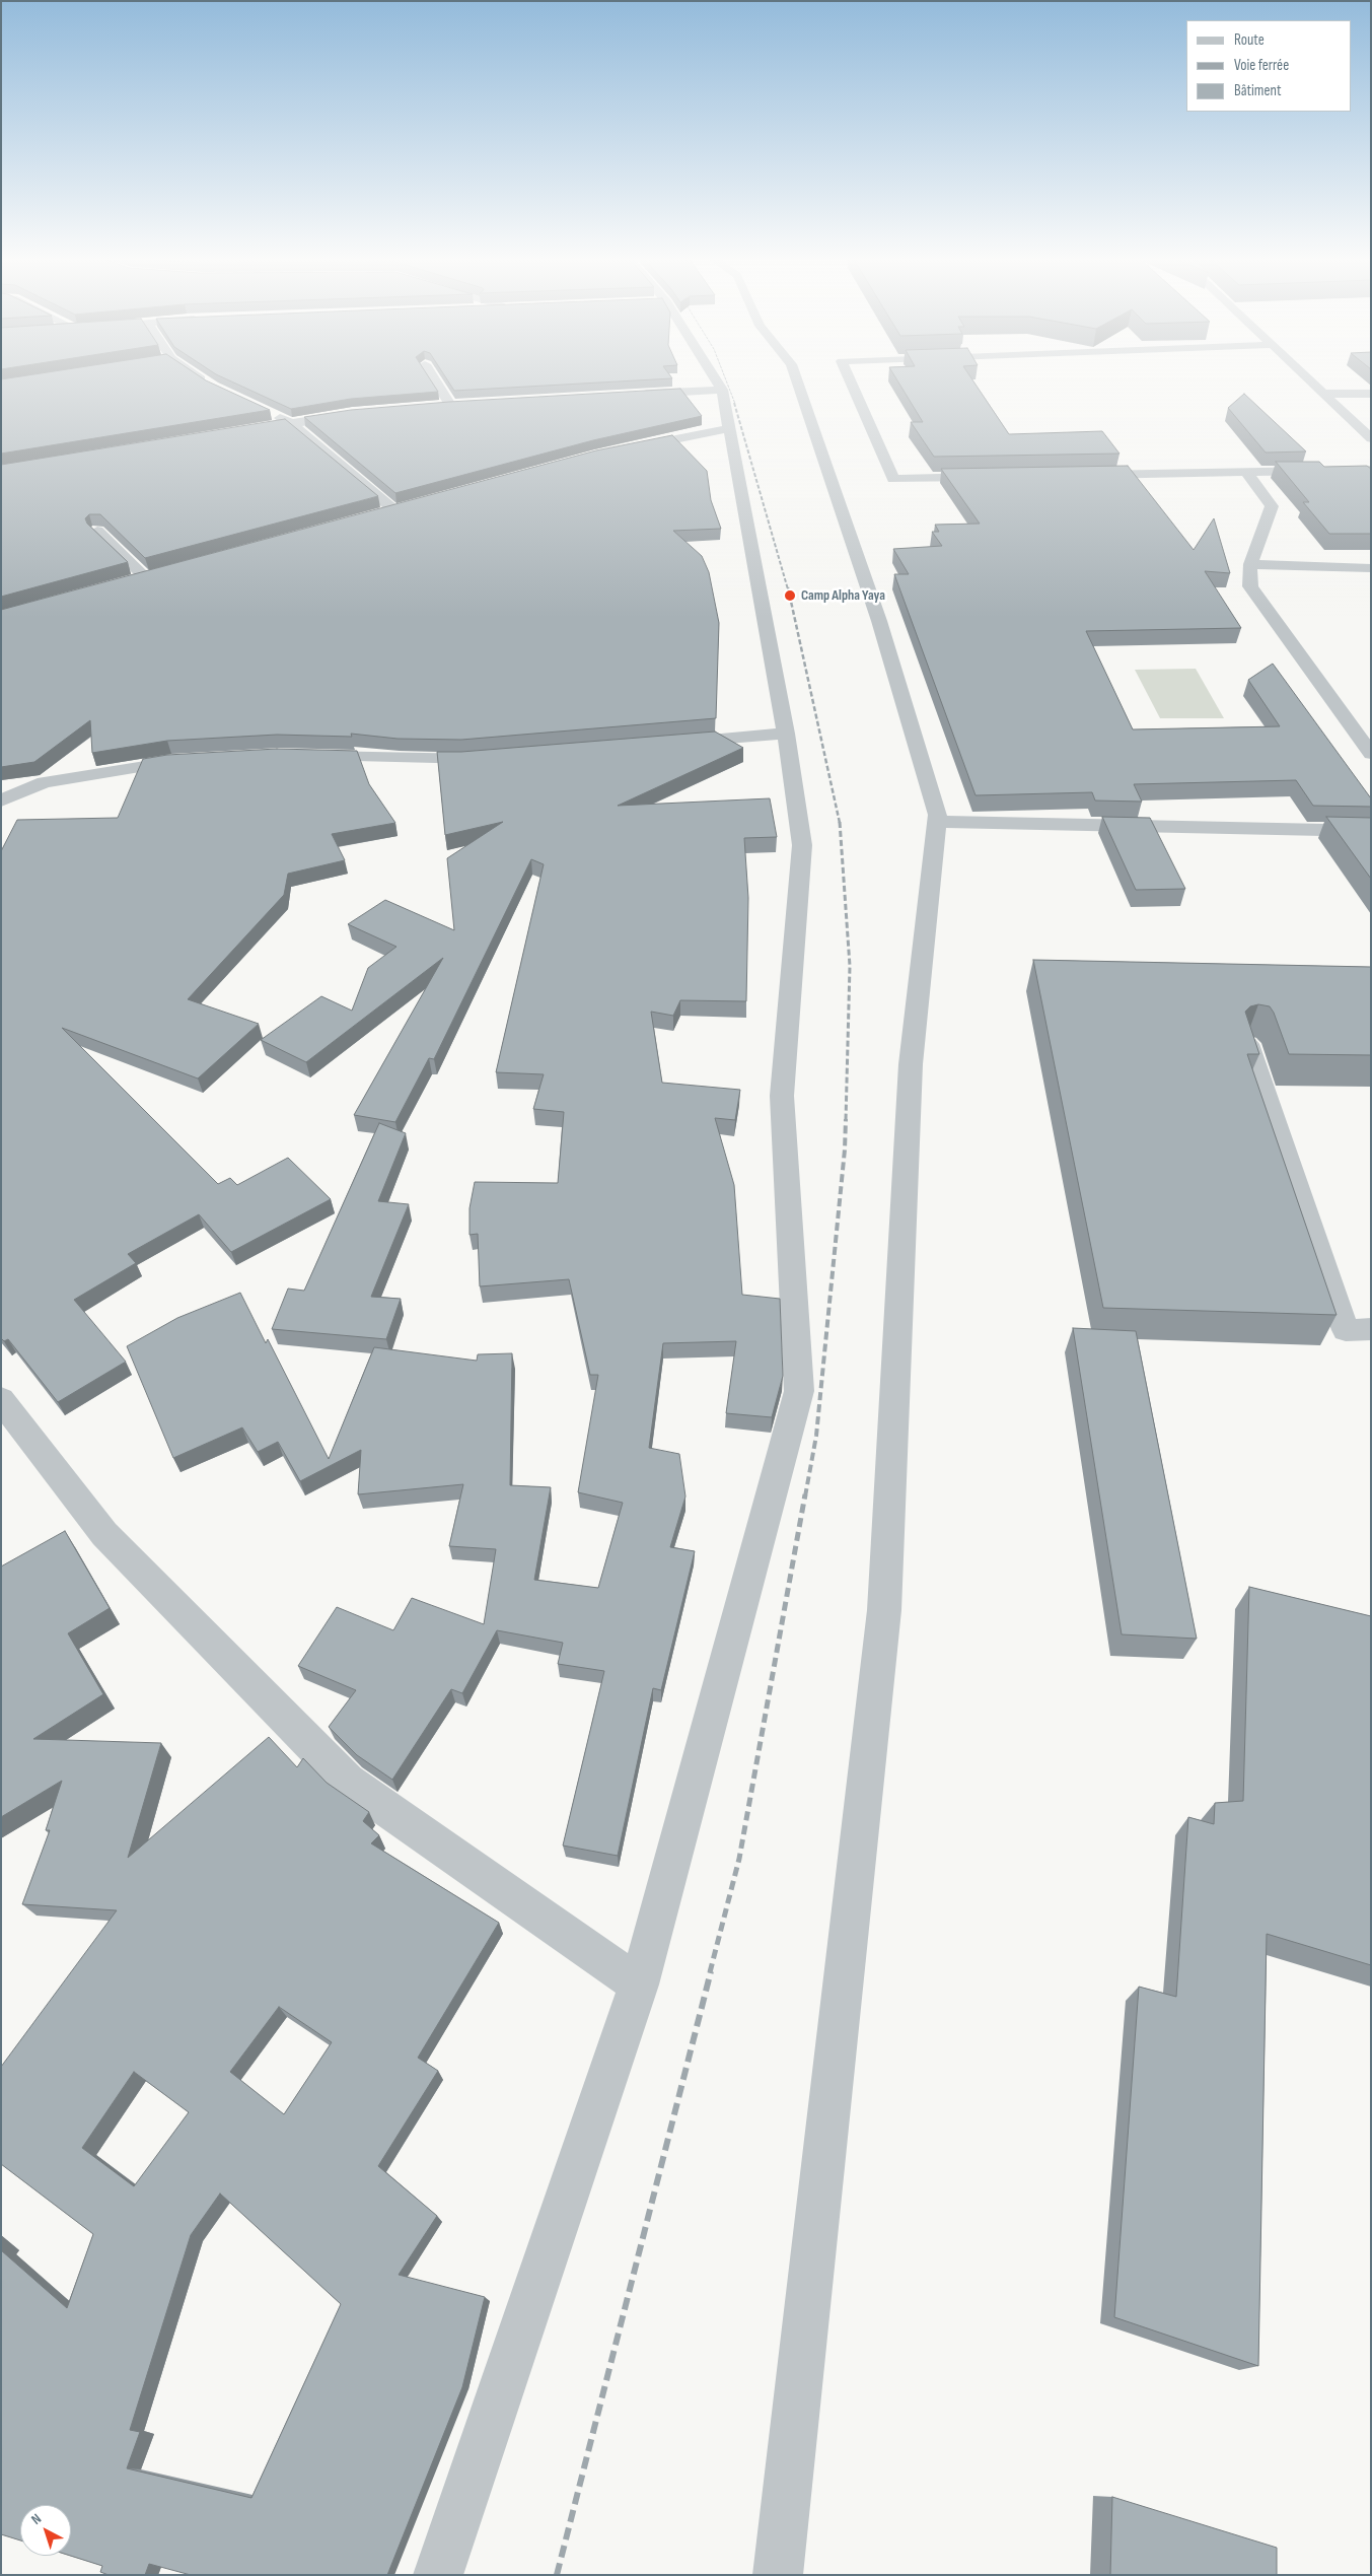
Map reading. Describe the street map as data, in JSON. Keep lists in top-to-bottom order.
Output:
{
  "places": ["Camp Alpha Yaya"],
  "legend": ["Route", "Voie ferrée", "Bâtiment"],
  "north": "top left"
}
